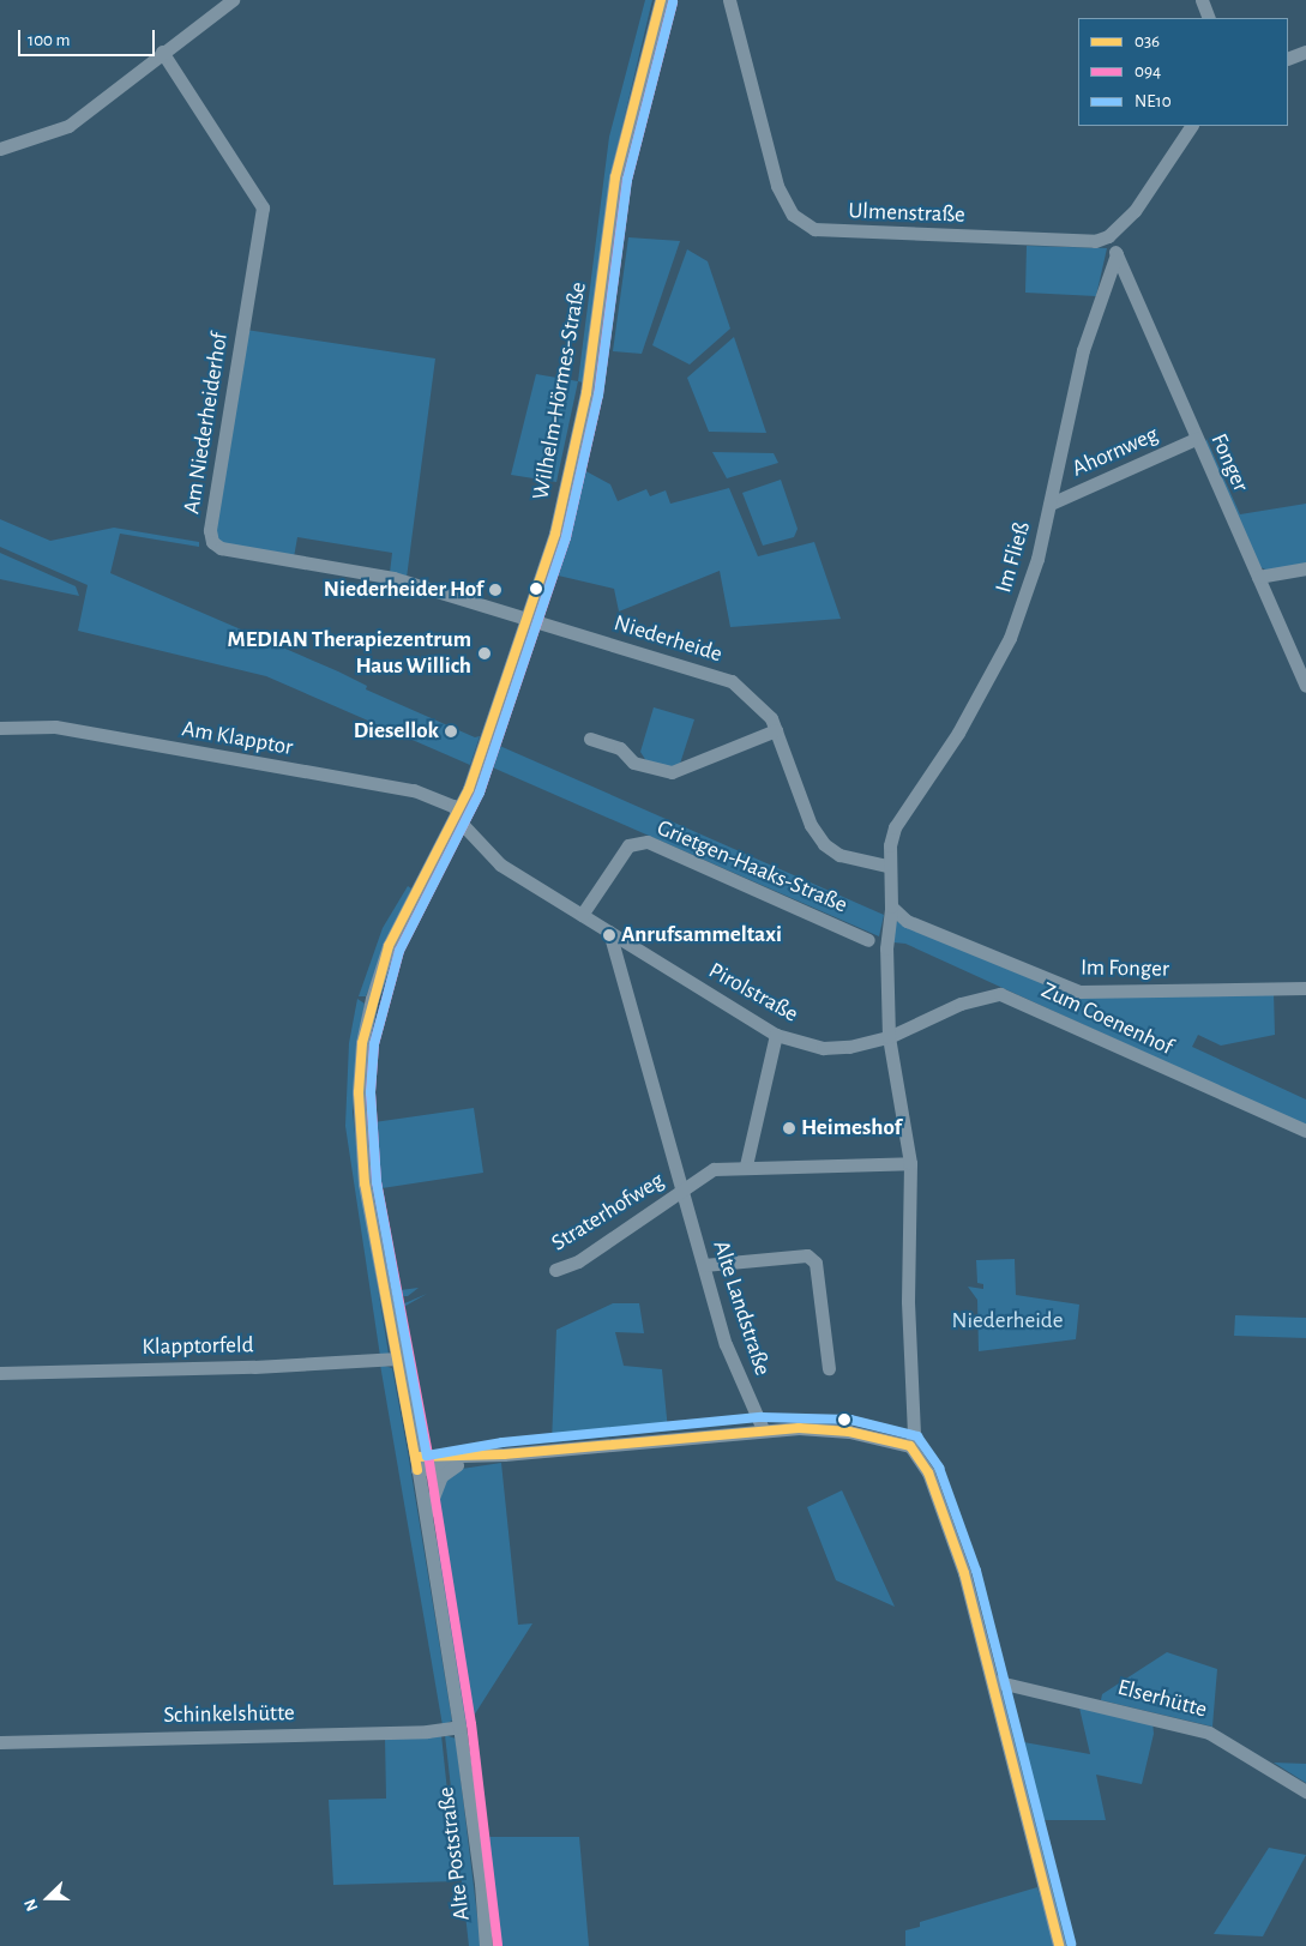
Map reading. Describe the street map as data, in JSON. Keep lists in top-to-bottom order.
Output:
{
  "streets": {
    "street": [
      "Ulmenstraße",
      "Wilhelm-Hörmes-Straße",
      "Am Niederheiderhof",
      "Ahornweg",
      "Fonger",
      "Im Fließ",
      "Niederheide",
      "Am Klapptor",
      "Grietgen-Haaks-Straße",
      "Im Fonger",
      "Pirolstraße",
      "Zum Coenenhof",
      "Straterhofweg",
      "Alte Landstraße",
      "Klapptorfeld",
      "Elserhütte",
      "Schinkelshütte",
      "Alte Poststraße"
    ]
  },
  "crossings": [
    ["Wilhelm-Hörmes-Straße", "Am Niederheiderhof"],
    ["Wilhelm-Hörmes-Straße", "Niederheide"],
    ["Wilhelm-Hörmes-Straße", "Am Klapptor"],
    ["Wilhelm-Hörmes-Straße", "Alte Poststraße"],
    ["Am Niederheiderhof", "Niederheide"],
    ["Ahornweg", "Fonger"],
    ["Ahornweg", "Im Fließ"],
    ["Fonger", "Im Fließ"],
    ["Im Fließ", "Niederheide"],
    ["Am Klapptor", "Alte Poststraße"],
    ["Pirolstraße", "Zum Coenenhof"],
    ["Pirolstraße", "Alte Landstraße"],
    ["Straterhofweg", "Alte Landstraße"],
    ["Klapptorfeld", "Alte Poststraße"],
    ["Schinkelshütte", "Alte Poststraße"]
  ],
  "parks": ["Niederheide"],
  "places": [
    "Niederheider Hof",
    "MEDIAN Therapiezentrum Haus Willich",
    "Diesellok",
    "Anrufsammeltaxi",
    "Heimeshof"
  ],
  "lines": ["transit line 036", "transit line 094", "transit line NE10"],
  "legend": ["036", "094", "NE10"],
  "scale_bar": "100 m",
  "north": "left"
}
